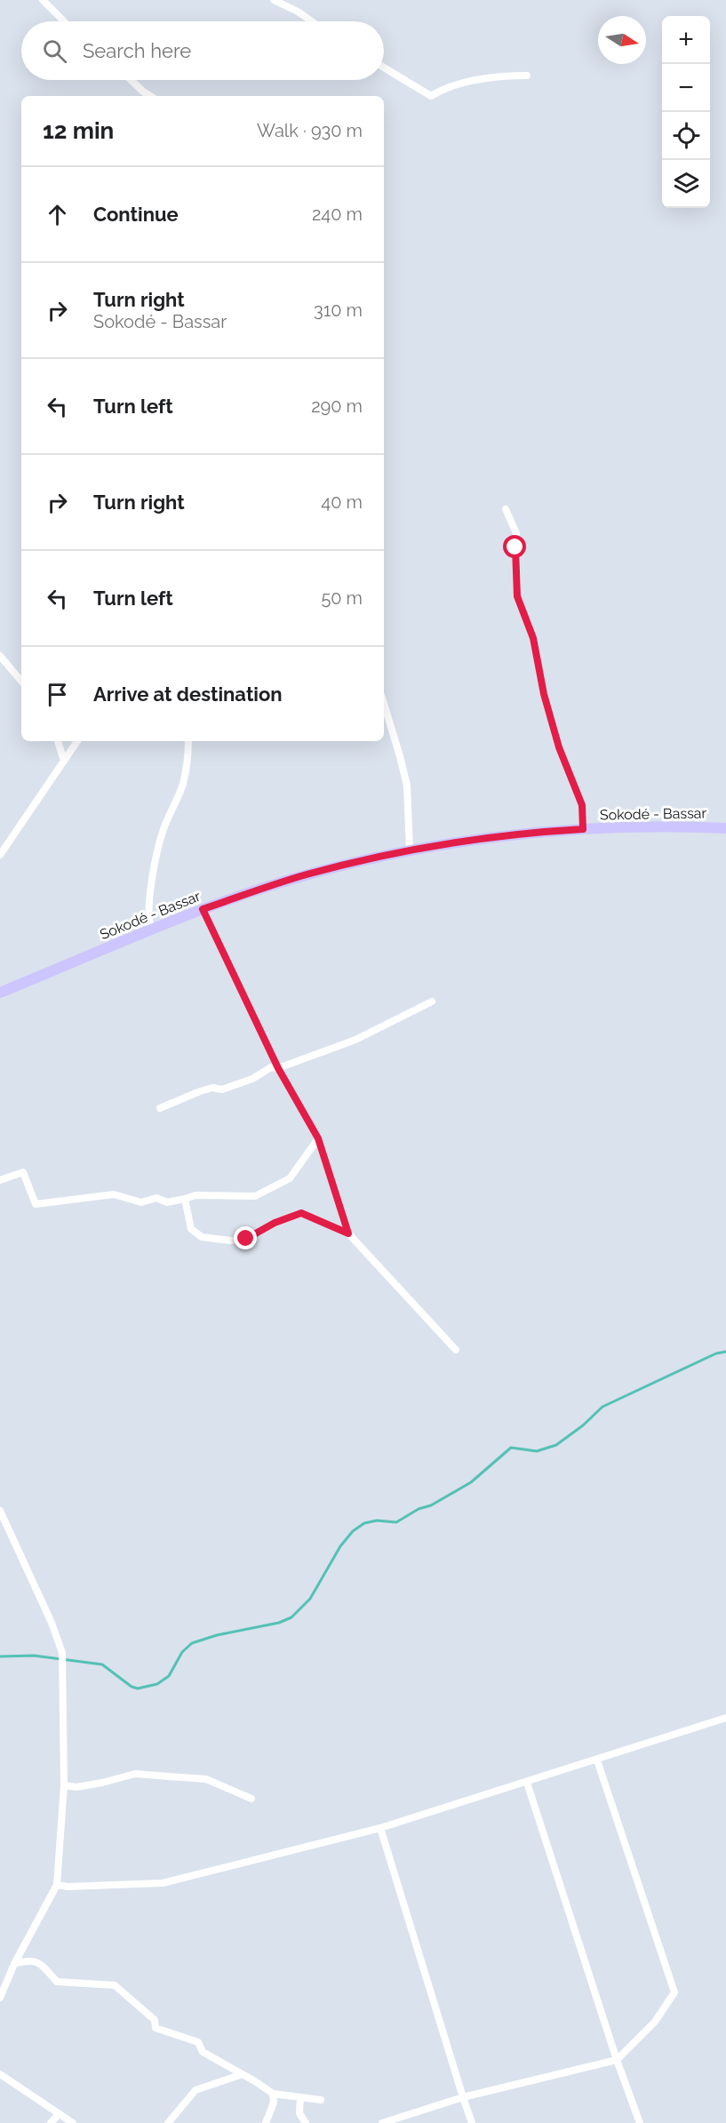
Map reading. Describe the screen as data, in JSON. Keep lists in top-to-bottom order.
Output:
{
  "streets": {
    "main road": ["Sokodé - Bassar"]
  },
  "north": "right",
  "page": {
    "map_buttons": ["+", "−"],
    "search": "Search here",
    "heading": ["12 min", "Walk · 930 m"],
    "list": [
      ["Continue", "240 m"],
      ["Turn right", "Sokodé - Bassar", "310 m"],
      ["Turn left", "290 m"],
      ["Turn right", "40 m"],
      ["Turn left", "50 m"],
      "Arrive at destination"
    ]
  }
}
